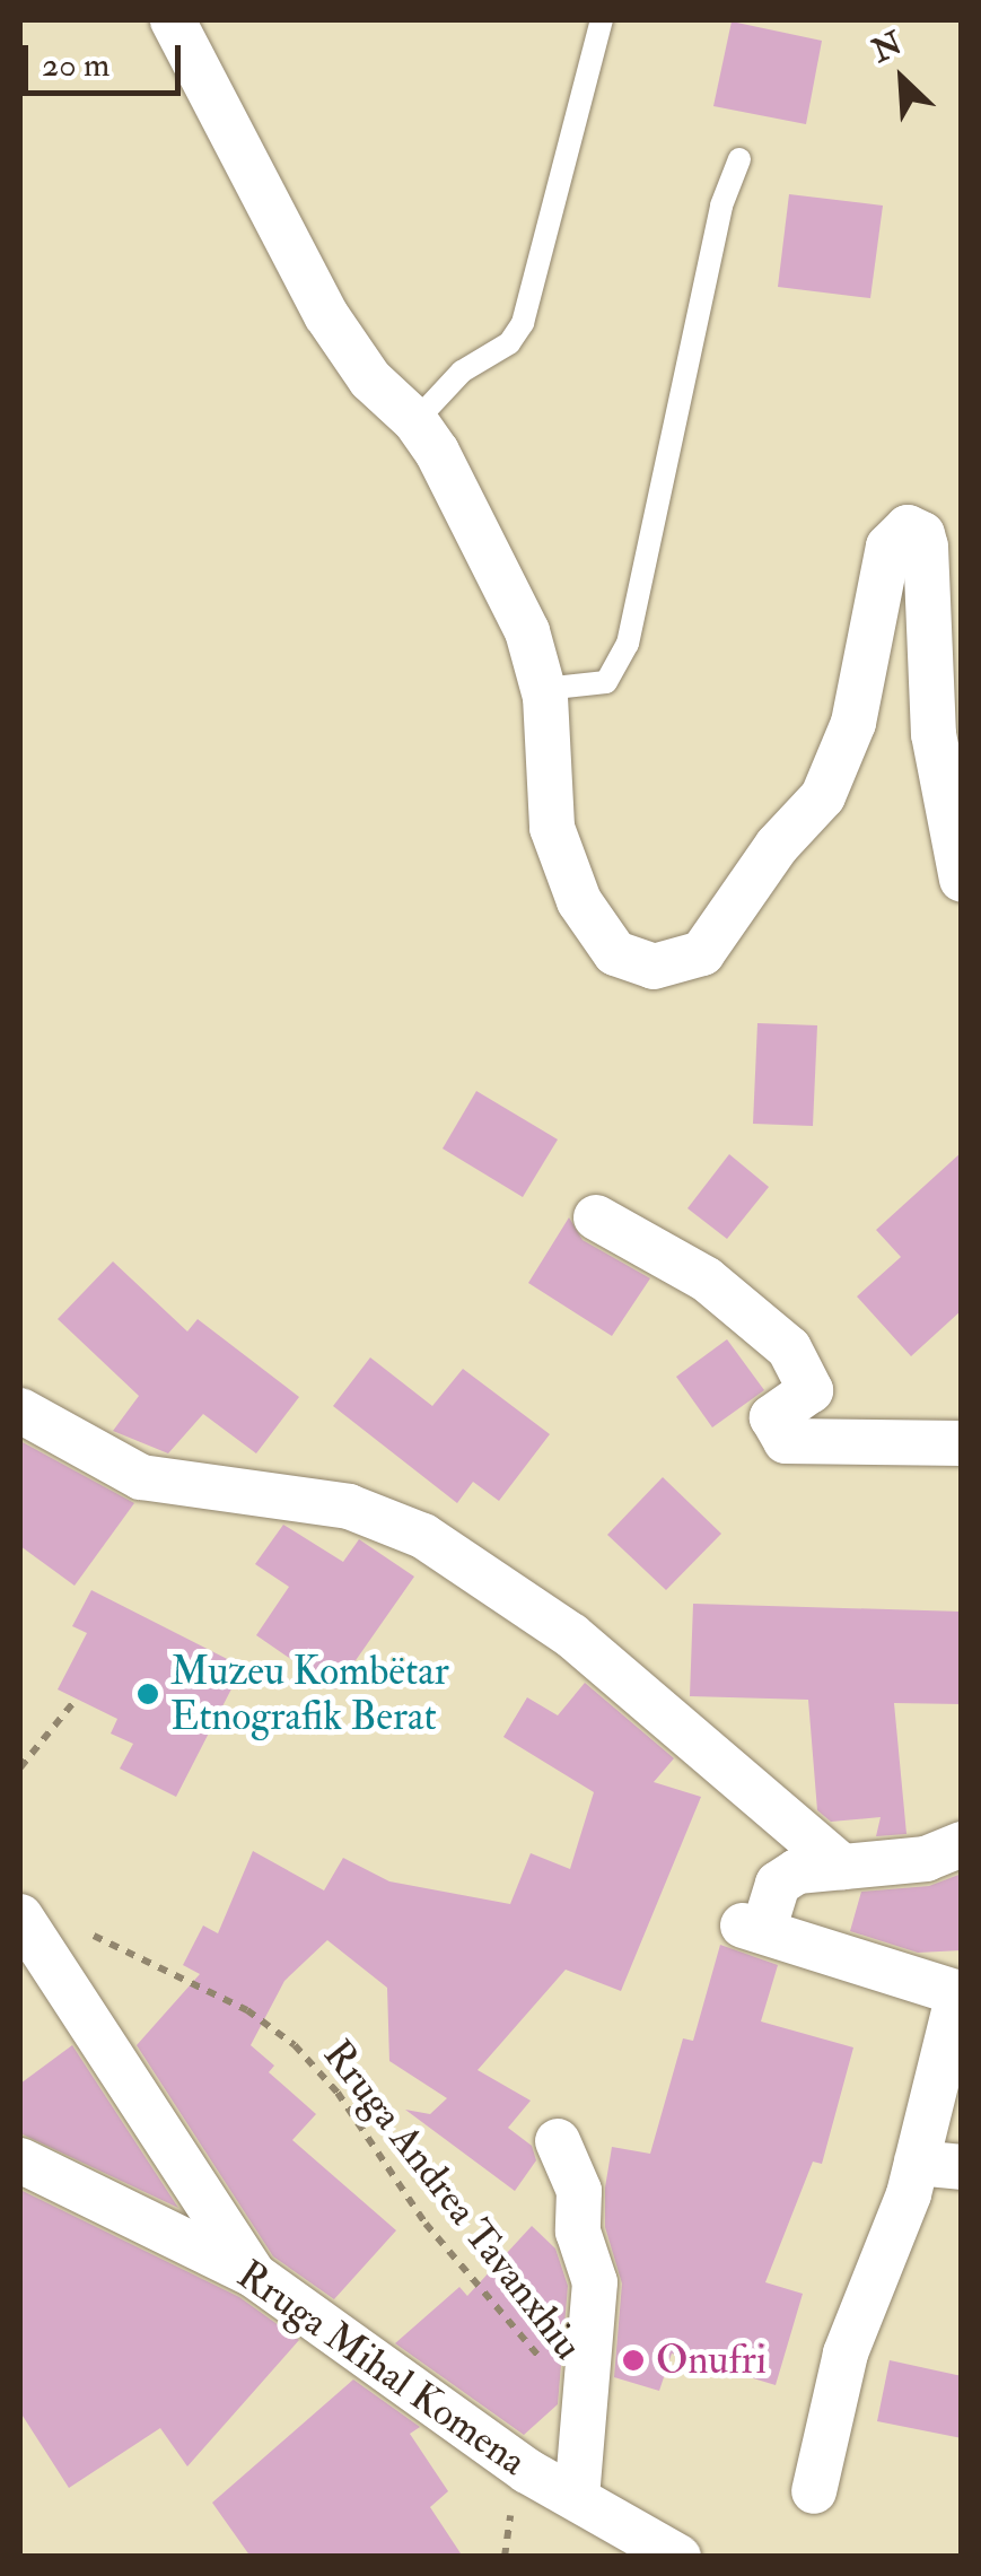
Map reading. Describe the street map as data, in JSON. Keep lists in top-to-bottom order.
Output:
{
  "streets": {
    "street": ["Rruga Mihal Komena"],
    "path": ["Rruga Andrea Tavanxhiu"]
  },
  "places": ["Muzeu Kombëtar Etnografik Berat", "Onufri"],
  "scale_bar": "20 m",
  "north": "top left"
}
